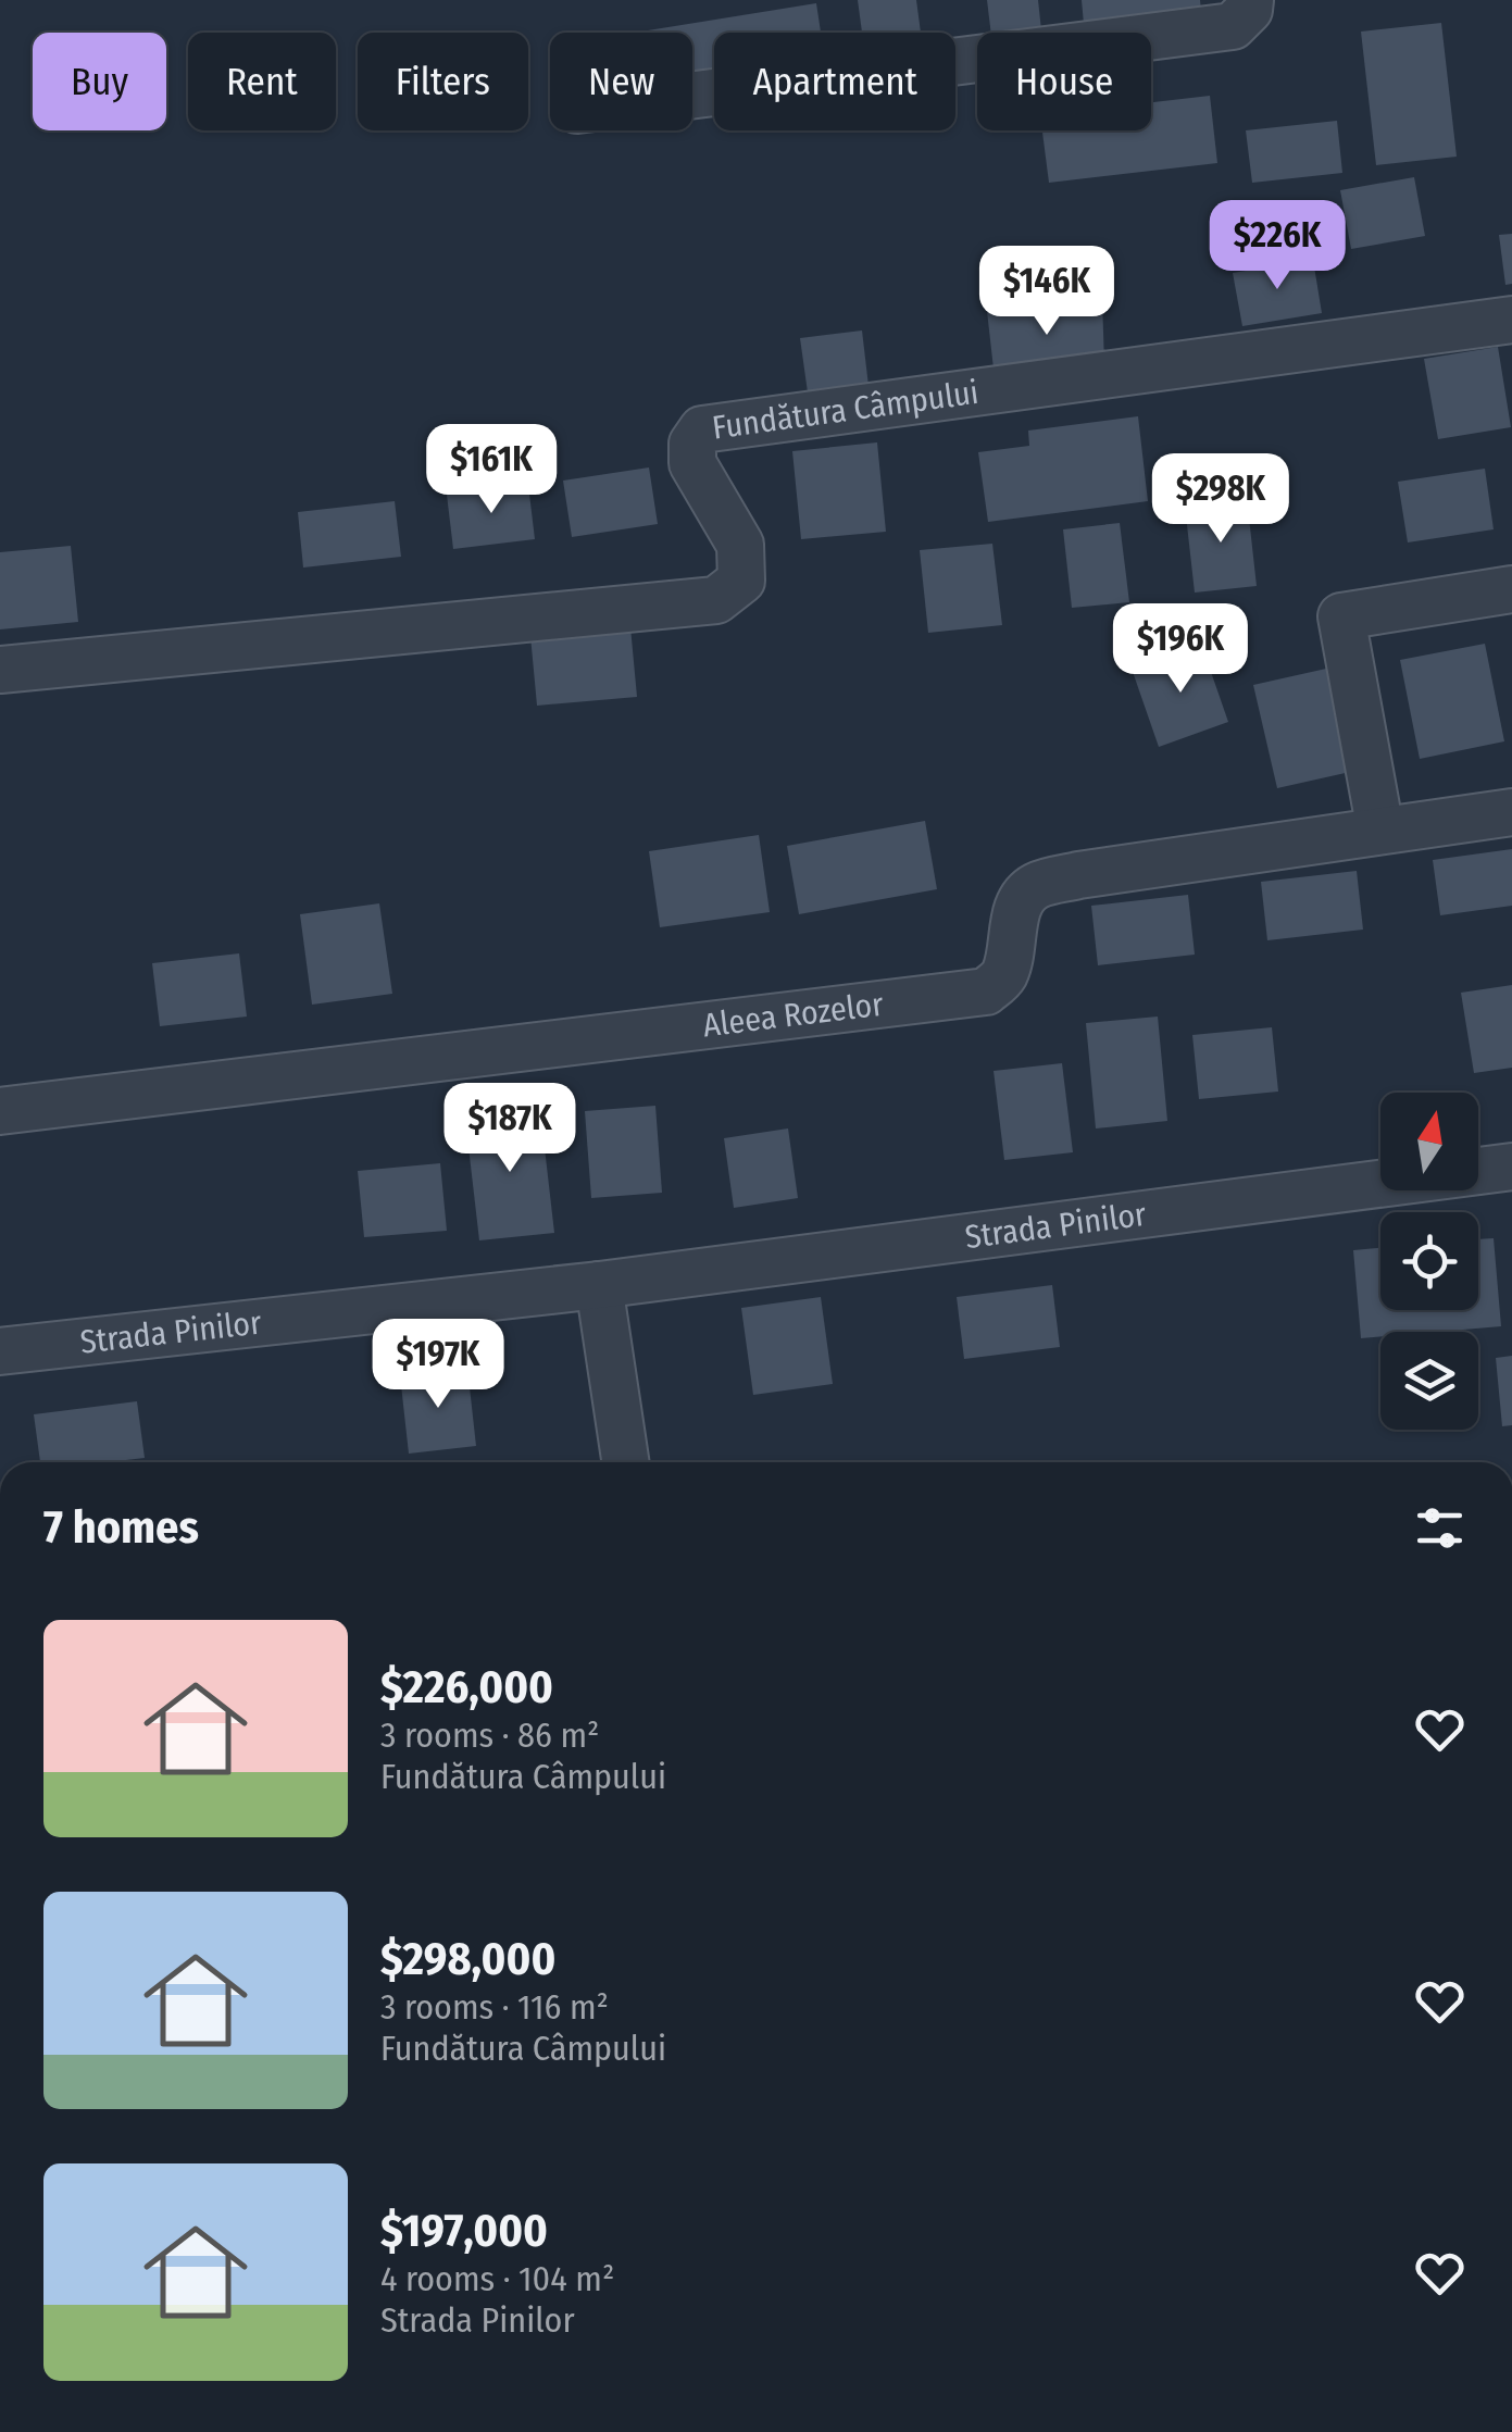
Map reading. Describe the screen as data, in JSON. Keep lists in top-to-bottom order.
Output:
{
  "streets": {
    "street": ["Fundătura Câmpului", "Aleea Rozelor", "Strada Pinilor"]
  },
  "north": "top",
  "page": {
    "chip": [
      "Buy",
      "Rent",
      "Filters",
      "New",
      "Apartment",
      "House"
    ],
    "price": [
      "$226K",
      "$146K",
      "$161K",
      "$298K",
      "$196K",
      "$187K",
      "$197K"
    ],
    "heading": "7 homes",
    "list": [
      {
        "name": "$226,000",
        "note": "3 rooms · 86 m² · Fundătura Câmpului"
      },
      {
        "name": "$298,000",
        "note": "3 rooms · 116 m² · Fundătura Câmpului"
      },
      {
        "name": "$197,000",
        "note": "4 rooms · 104 m² · Strada Pinilor"
      }
    ]
  }
}
